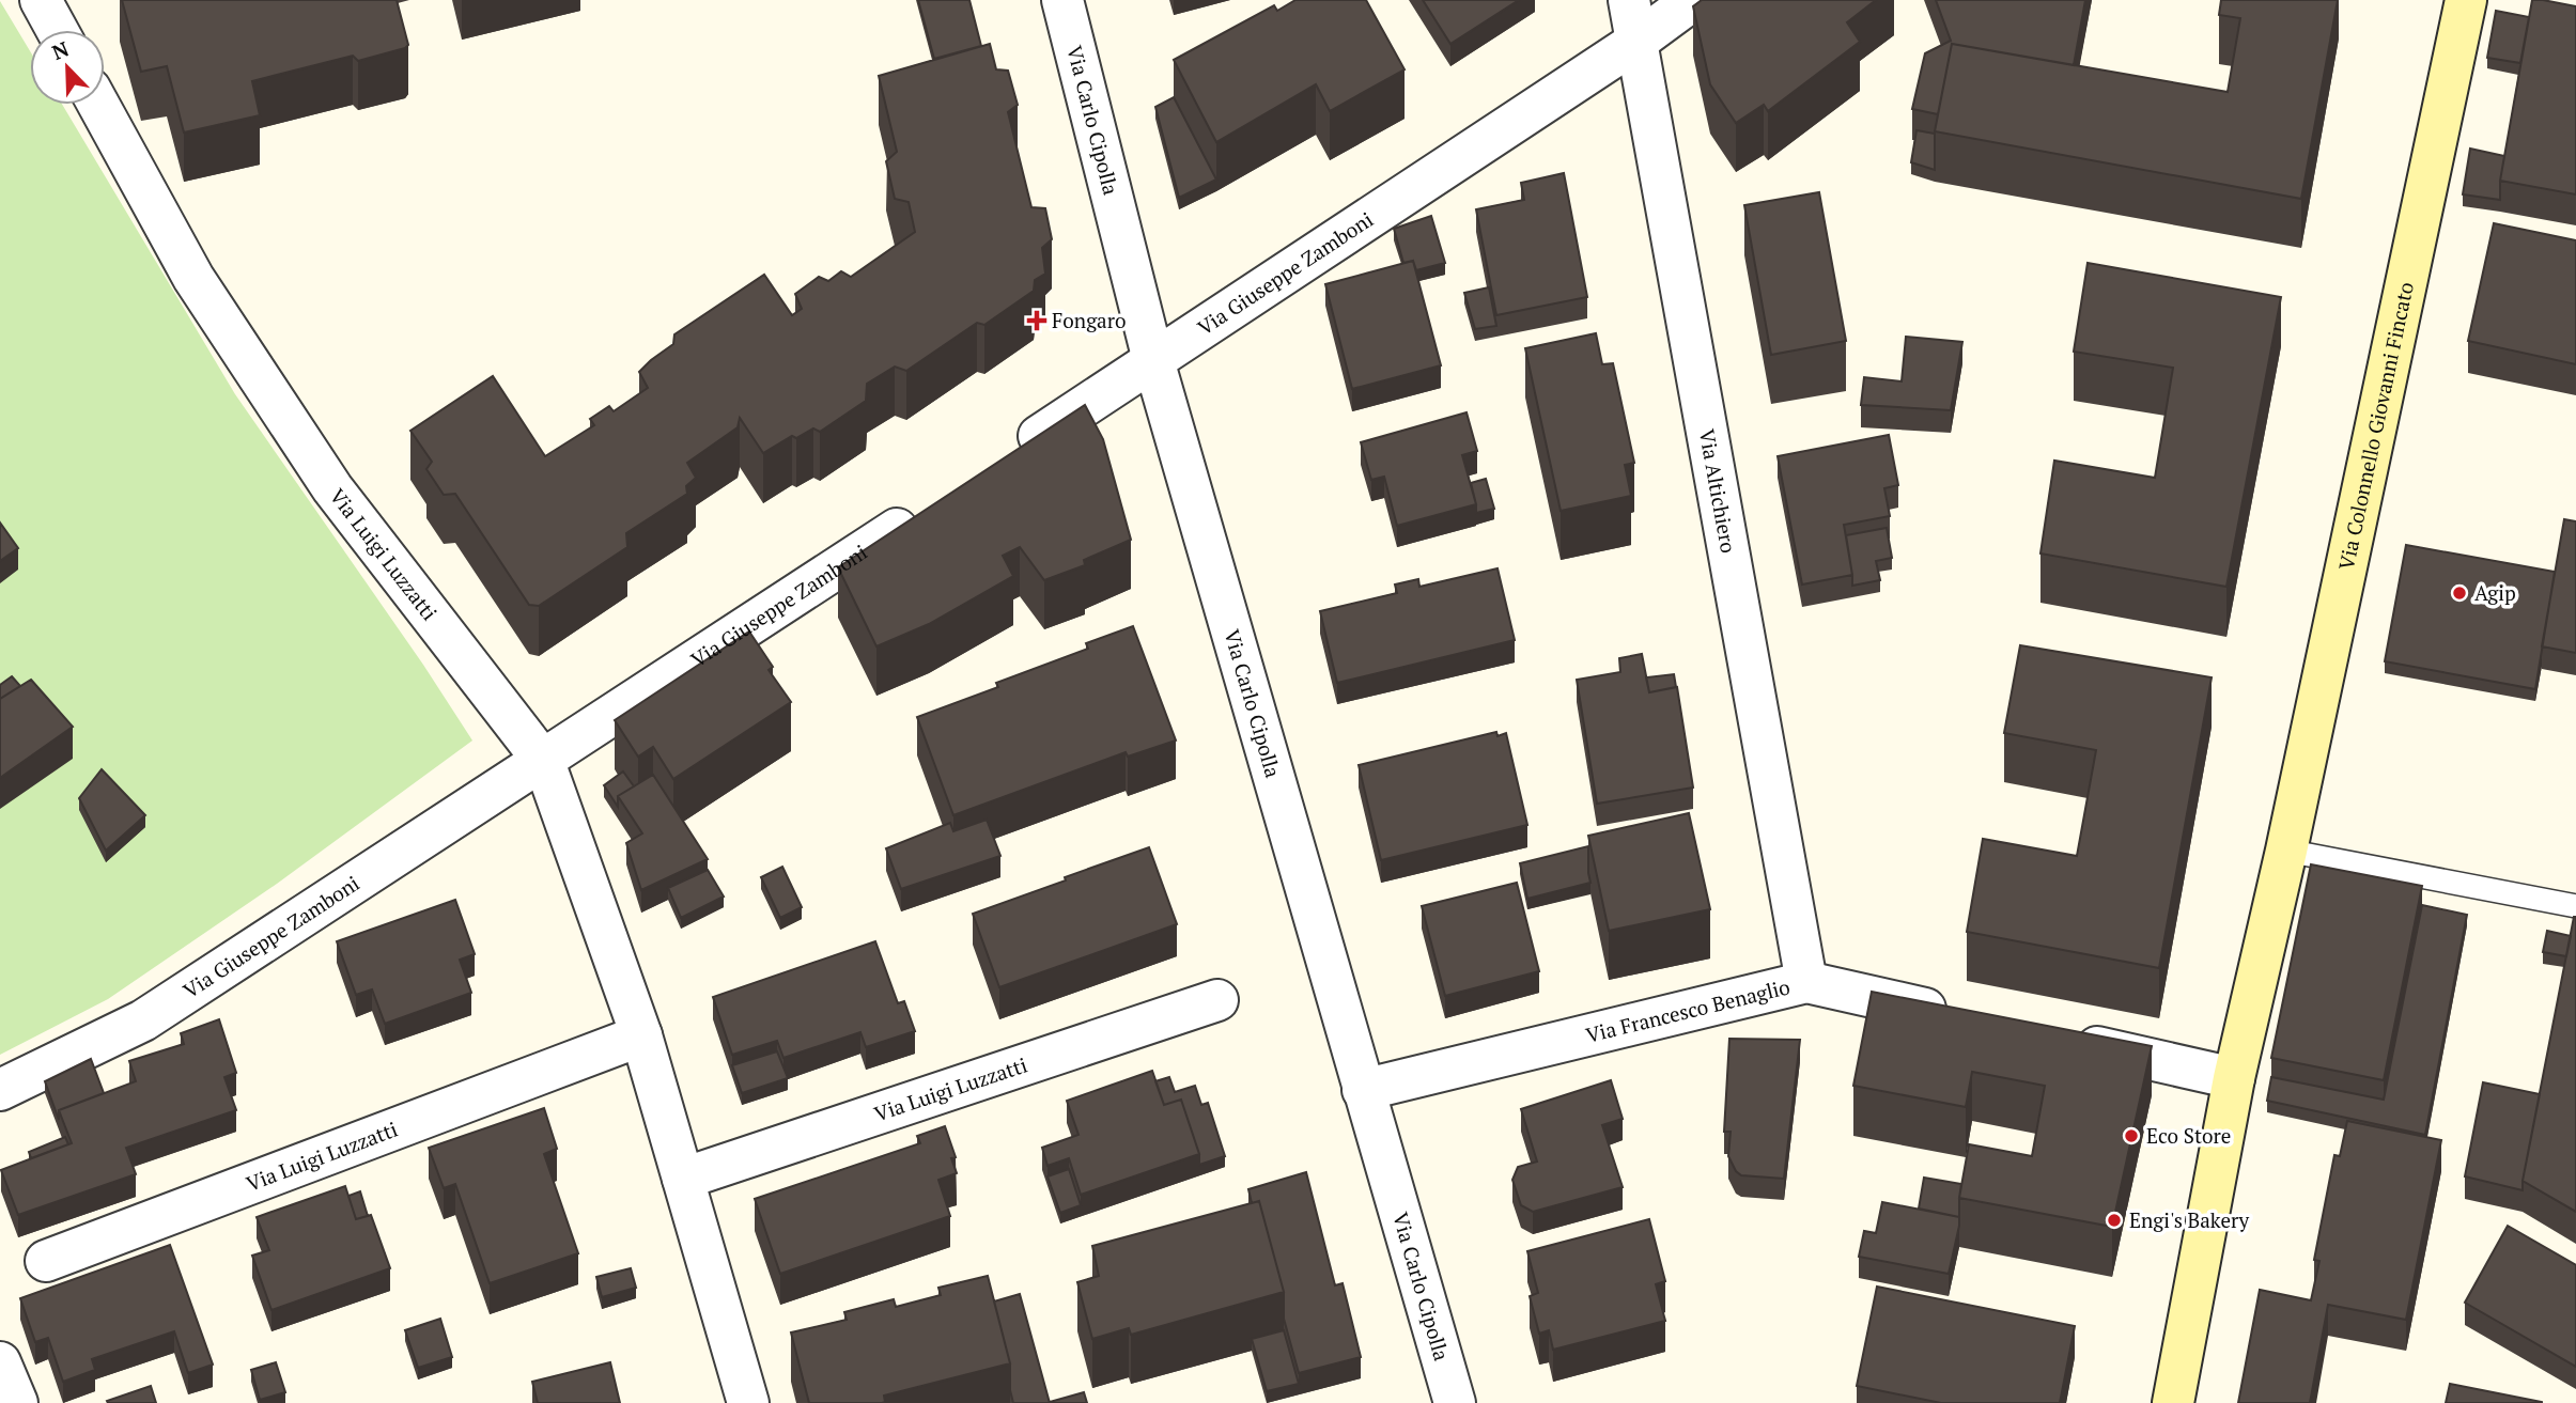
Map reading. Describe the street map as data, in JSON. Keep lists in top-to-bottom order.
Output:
{
  "streets": {
    "main road": ["Via Colonnello Giovanni Fincato"],
    "street": [
      "Via Carlo Cipolla",
      "Via Giuseppe Zamboni",
      "Via Altichiero",
      "Via Luigi Luzzatti",
      "Via Francesco Benaglio"
    ]
  },
  "crossings": [
    ["Via Carlo Cipolla", "Via Giuseppe Zamboni"],
    ["Via Carlo Cipolla", "Via Francesco Benaglio"],
    ["Via Giuseppe Zamboni", "Via Altichiero"],
    ["Via Giuseppe Zamboni", "Via Luigi Luzzatti"],
    ["Via Altichiero", "Via Francesco Benaglio"]
  ],
  "places": {
    "health": ["Fongaro"],
    "other": ["Agip", "Eco Store", "Engi's Bakery"]
  },
  "north": "top left"
}
